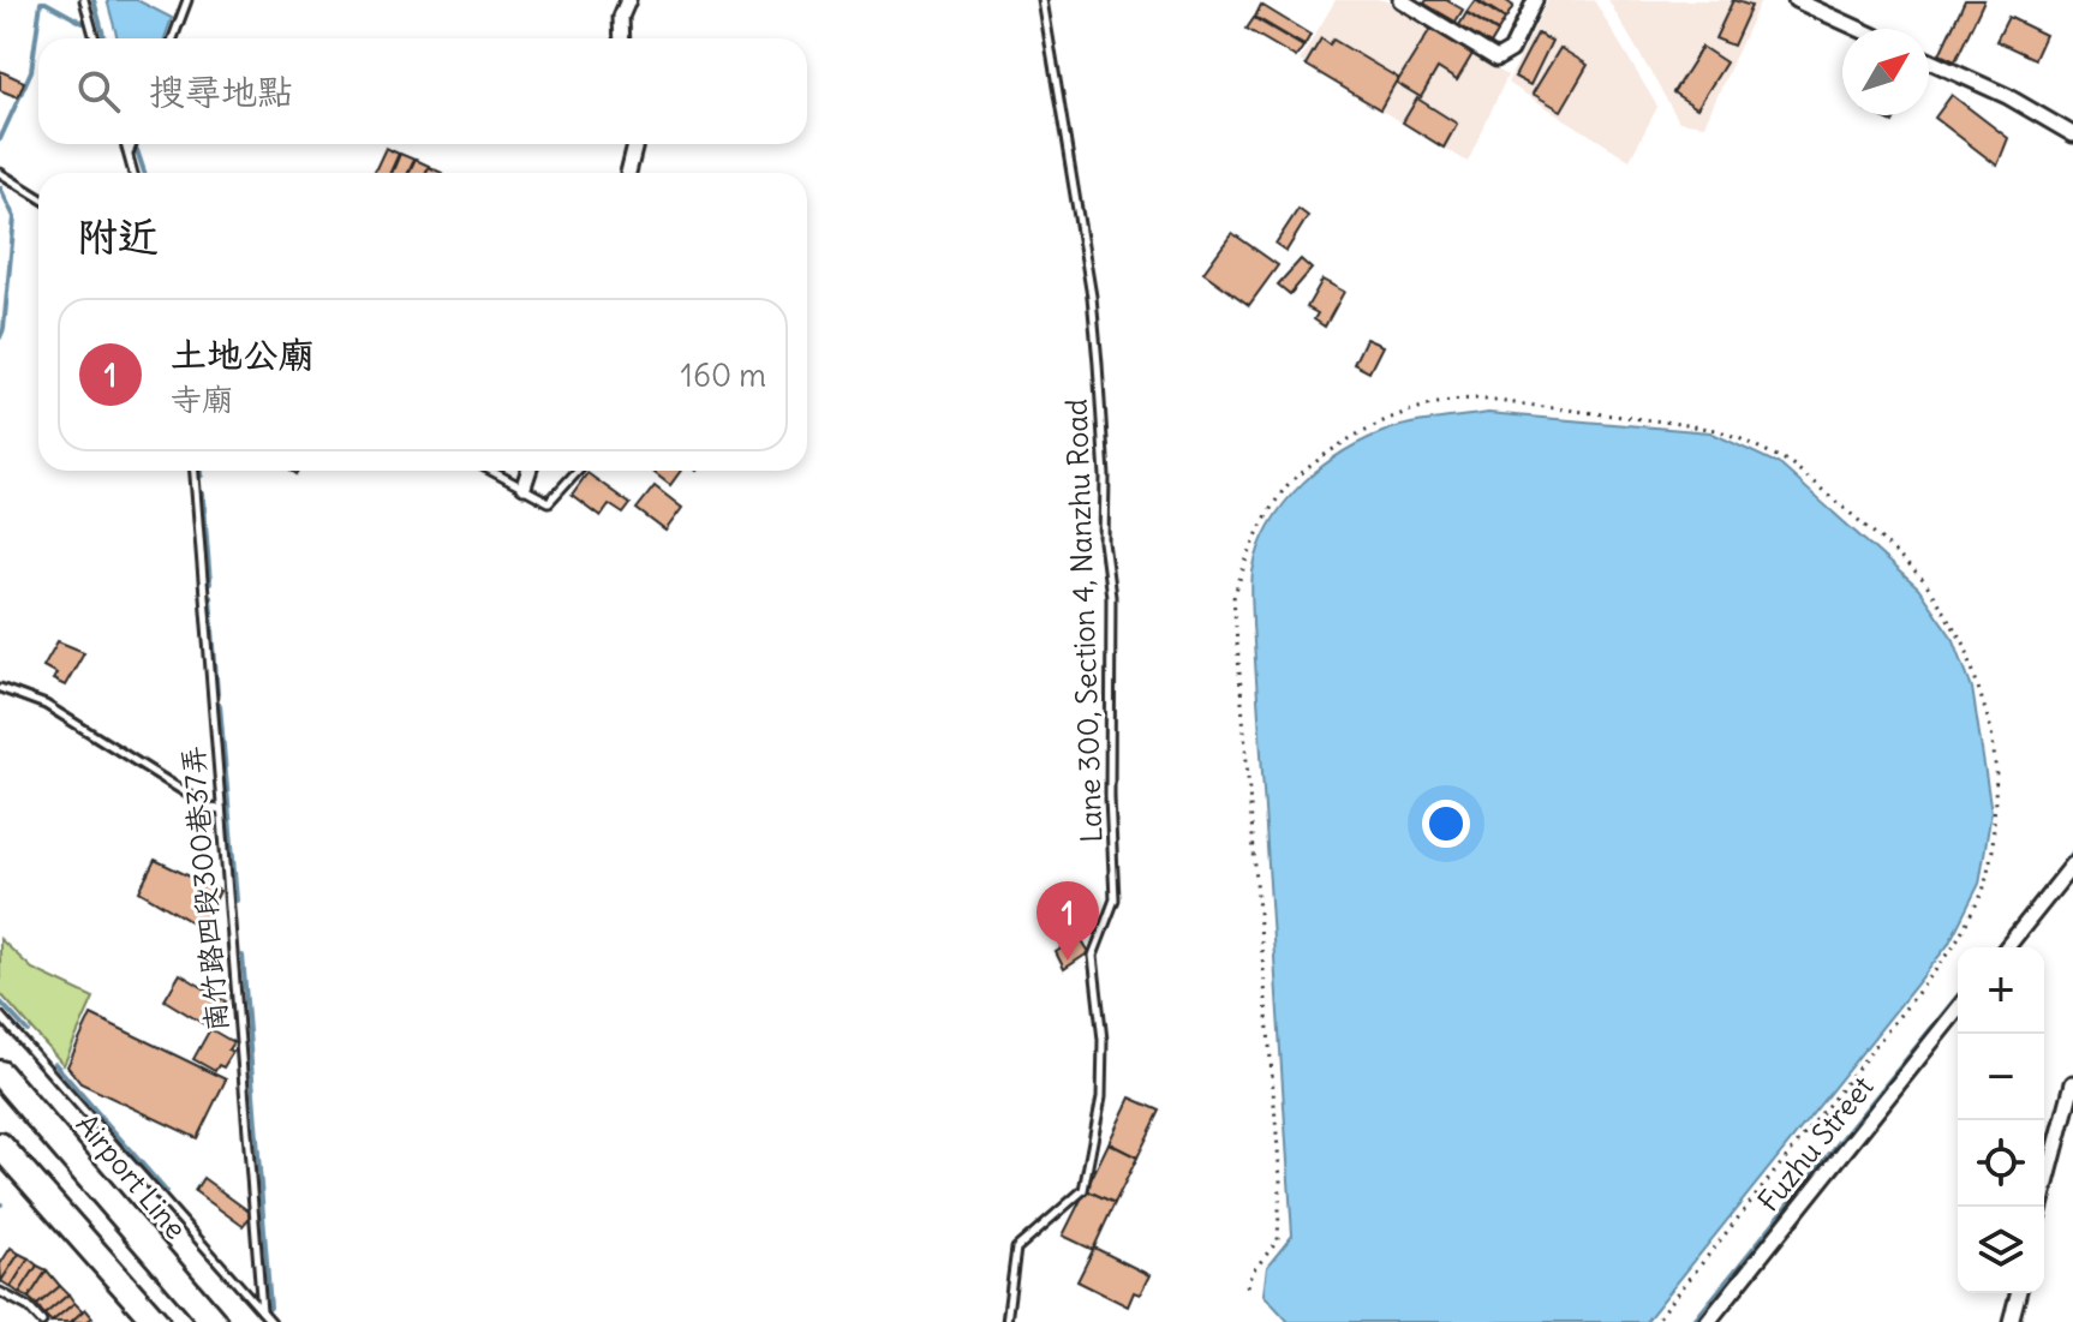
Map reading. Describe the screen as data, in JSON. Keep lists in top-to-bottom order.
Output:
{
  "streets": {
    "highway": ["Airport Line"],
    "street": ["Fuzhu Street"],
    "lane": ["Lane 300, Section 4, Nanzhu Road", "南竹路四段300巷37弄"]
  },
  "north": "top right",
  "page": {
    "search": "搜尋地點",
    "heading": "附近",
    "list": [
      {
        "mark": "1",
        "name": "土地公廟",
        "note": "寺廟",
        "value": "160 m"
      }
    ],
    "pins": "1",
    "map_buttons": ["+", "−"]
  }
}
